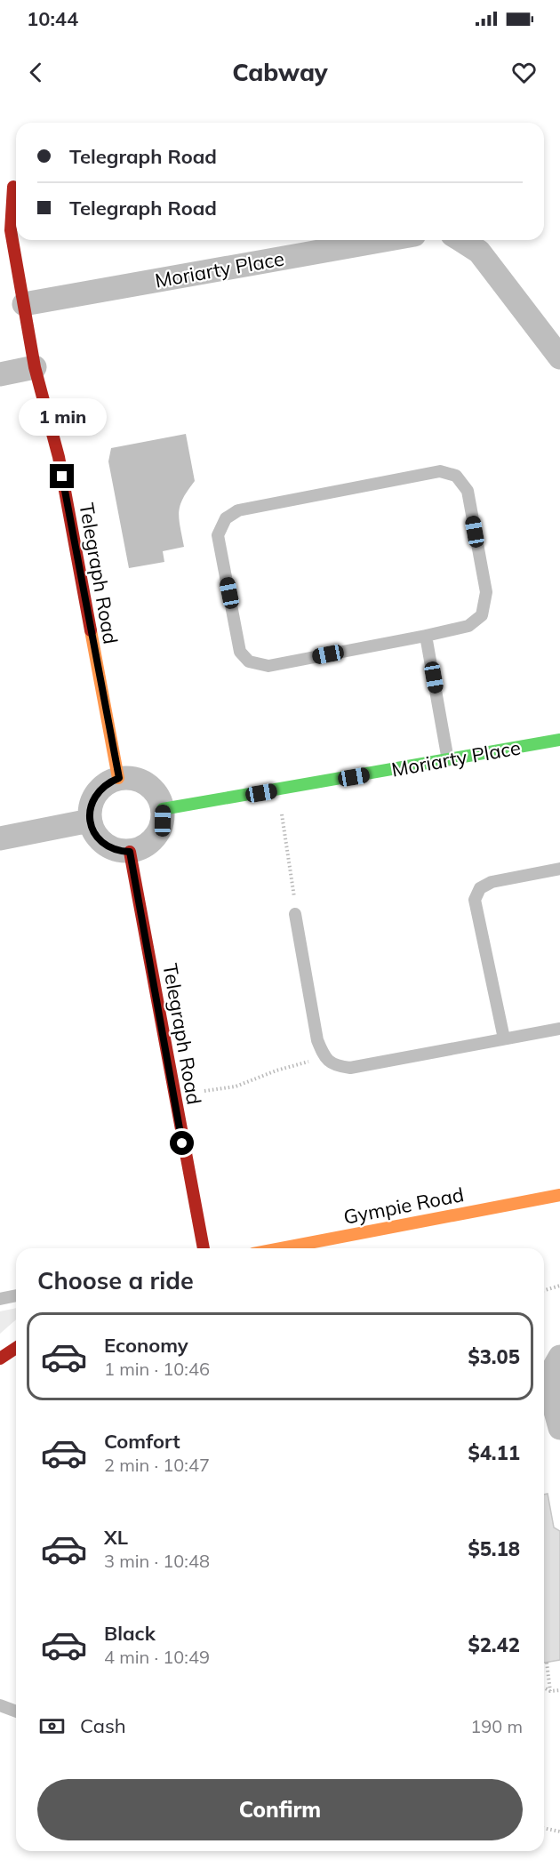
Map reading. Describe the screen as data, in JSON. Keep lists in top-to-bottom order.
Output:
{
  "streets": {
    "street": ["Moriarty Place", "Telegraph Road", "Gympie Road"]
  },
  "crossings": [
    ["Moriarty Place", "Telegraph Road"]
  ],
  "page": {
    "status": "10:44",
    "header": "Cabway",
    "banner": ["Telegraph Road", "Telegraph Road"],
    "bubble": "1 min",
    "heading": "Choose a ride",
    "list": [
      {
        "name": "Economy",
        "note": "1 min · 10:46",
        "value": "$3.05"
      },
      {
        "name": "Comfort",
        "note": "2 min · 10:47",
        "value": "$4.11"
      },
      {
        "name": "XL",
        "note": "3 min · 10:48",
        "value": "$5.18"
      },
      {
        "name": "Black",
        "note": "4 min · 10:49",
        "value": "$2.42"
      }
    ],
    "pay": ["Cash", "190 m"],
    "buttons": "Confirm"
  }
}
